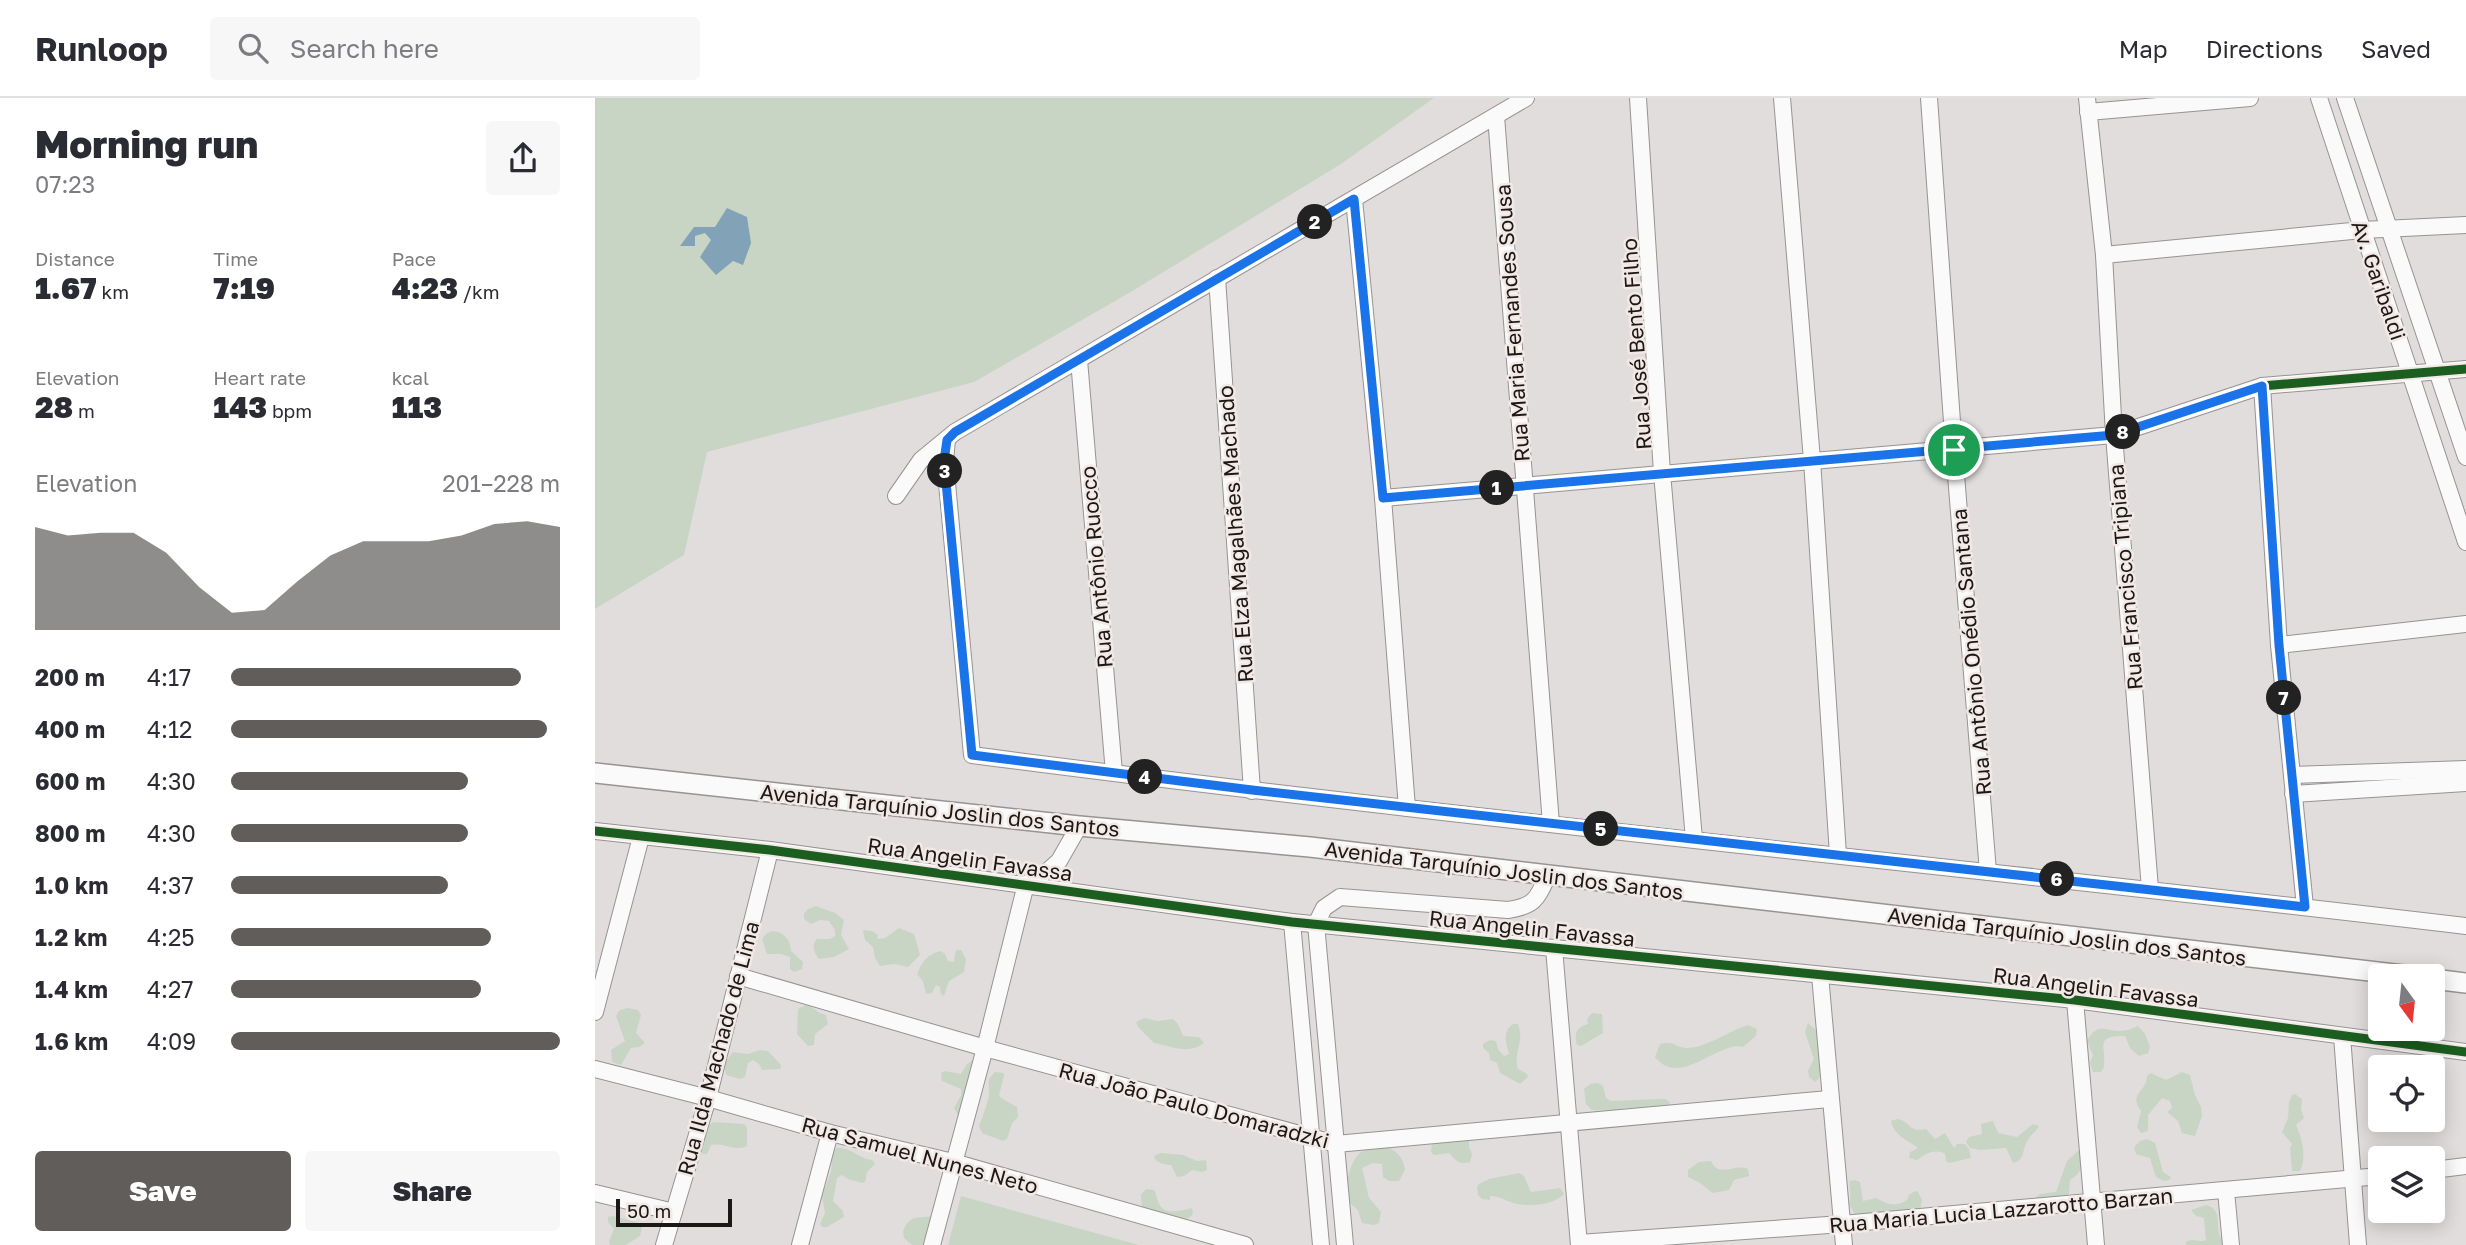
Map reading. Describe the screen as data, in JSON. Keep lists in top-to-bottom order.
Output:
{
  "streets": {
    "street": [
      "Av. Garibaldi",
      "Rua Maria Fernandes Sousa",
      "Rua José Bento Filho",
      "Rua Elza Magalhães Machado",
      "Rua Antônio Ruocco",
      "Rua Francisco Tripiana",
      "Rua Antônio Onédio Santana",
      "Avenida Tarquínio Joslin dos Santos",
      "Rua Angelin Favassa",
      "Rua Ilda Machado de Lima",
      "Rua João Paulo Domaradzki",
      "Rua Samuel Nunes Neto",
      "Rua Maria Lucia Lazzarotto Barzan"
    ]
  },
  "crossings": [
    ["Rua Angelin Favassa", "Rua Ilda Machado de Lima"],
    ["Rua Ilda Machado de Lima", "Rua João Paulo Domaradzki"],
    ["Rua Ilda Machado de Lima", "Rua Samuel Nunes Neto"]
  ],
  "scale_bar": "50 m",
  "north": "bottom",
  "page": {
    "header": "Runloop",
    "search": "Search here",
    "nav": ["Map", "Directions", "Saved"],
    "heading": ["Morning run", "07:23"],
    "pins": [
      "2",
      "8",
      "3",
      "1",
      "7",
      "4",
      "5",
      "6"
    ],
    "stats": [
      ["Distance", "1.67 km"],
      ["Time", "7:19"],
      ["Pace", "4:23 /km"],
      ["Elevation", "28 m"],
      ["Heart rate", "143 bpm"],
      ["kcal", "113"]
    ],
    "chart": ["Elevation", "201–228 m"],
    "list": [
      {
        "name": "200 m",
        "note": "4:17"
      },
      {
        "name": "400 m",
        "note": "4:12"
      },
      {
        "name": "600 m",
        "note": "4:30"
      },
      {
        "name": "800 m",
        "note": "4:30"
      },
      {
        "name": "1.0 km",
        "note": "4:37"
      },
      {
        "name": "1.2 km",
        "note": "4:25"
      },
      {
        "name": "1.4 km",
        "note": "4:27"
      },
      {
        "name": "1.6 km",
        "note": "4:09"
      }
    ],
    "buttons": ["Save", "Share"],
    "scale": "50 m"
  }
}
